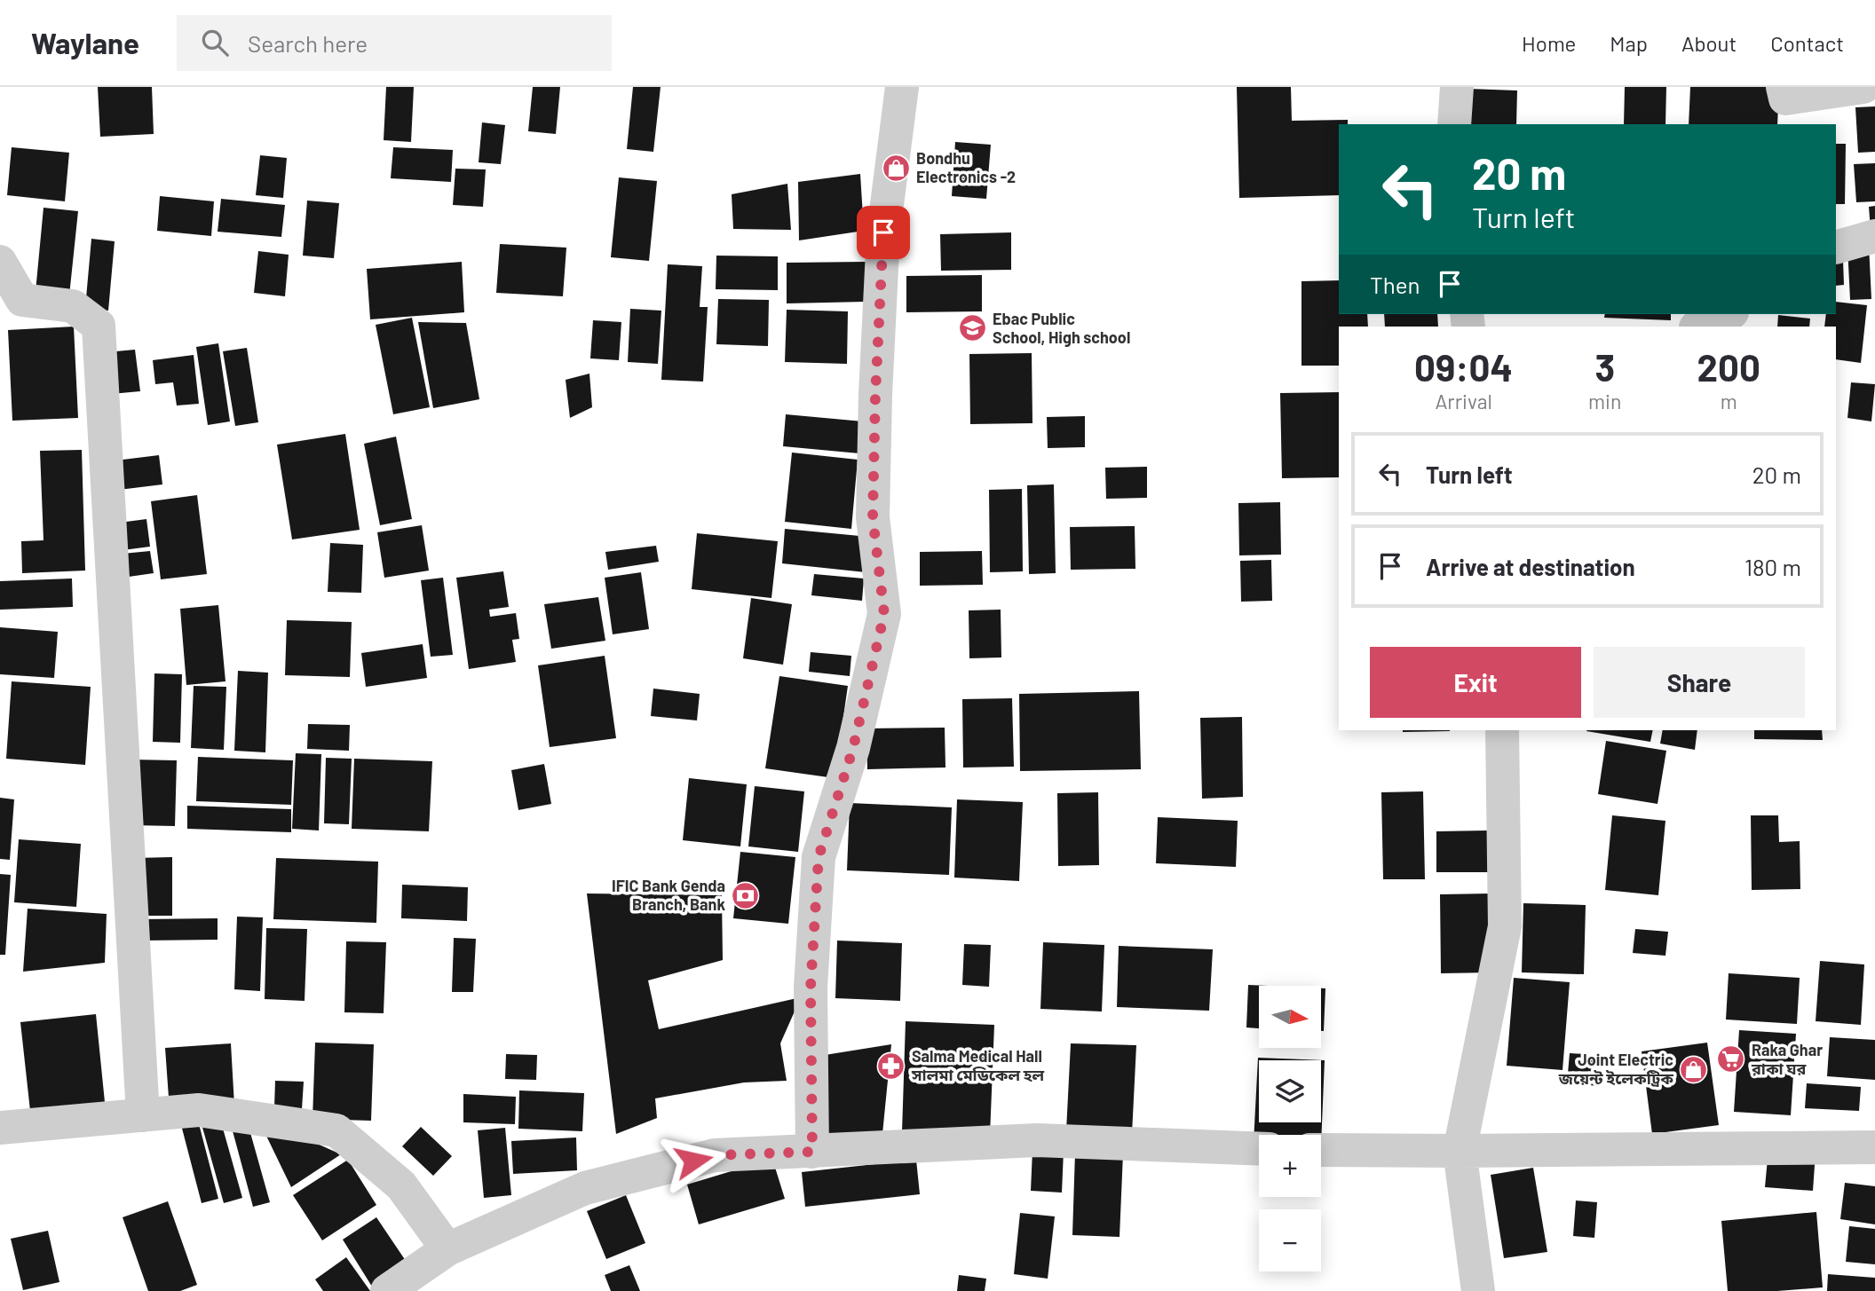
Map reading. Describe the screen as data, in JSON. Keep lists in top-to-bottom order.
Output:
{
  "places": {
    "shop": ["Bondhu Electronics -2", "Joint Electric জয়েন্ট ইলেকট্রিক"],
    "school or university": ["Ebac Public School, High school"],
    "bank": ["IFIC Bank Genda Branch, Bank"],
    "supermarket": ["Raka Ghar রাকা ঘর"],
    "pharmacy": ["Salma Medical Hall সালমা মেডিকেল হল"]
  },
  "north": "right",
  "page": {
    "header": "Waylane",
    "search": "Search here",
    "nav": [
      "Home",
      "Map",
      "About",
      "Contact"
    ],
    "turn": ["20 m", "Turn left"],
    "then": "Then",
    "eta": [
      "09:04",
      "Arrival",
      "3",
      "min",
      "200",
      "m"
    ],
    "list": [
      {
        "name": "Turn left",
        "value": "20 m"
      },
      {
        "name": "Arrive at destination",
        "value": "180 m"
      }
    ],
    "buttons": ["Exit", "Share"],
    "map_buttons": ["+", "−"]
  }
}
